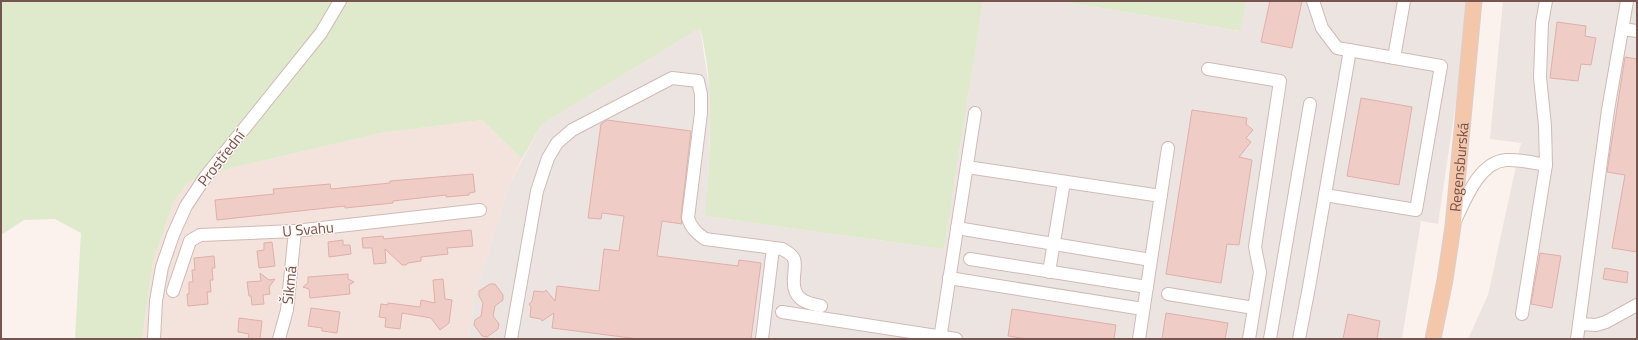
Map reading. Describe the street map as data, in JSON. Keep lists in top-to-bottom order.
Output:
{
  "streets": {
    "main road": ["Regensburská"],
    "street": ["Prostřední", "U Svahu", "Šikmá"]
  },
  "crossings": [
    ["U Svahu", "Šikmá"]
  ]
}
